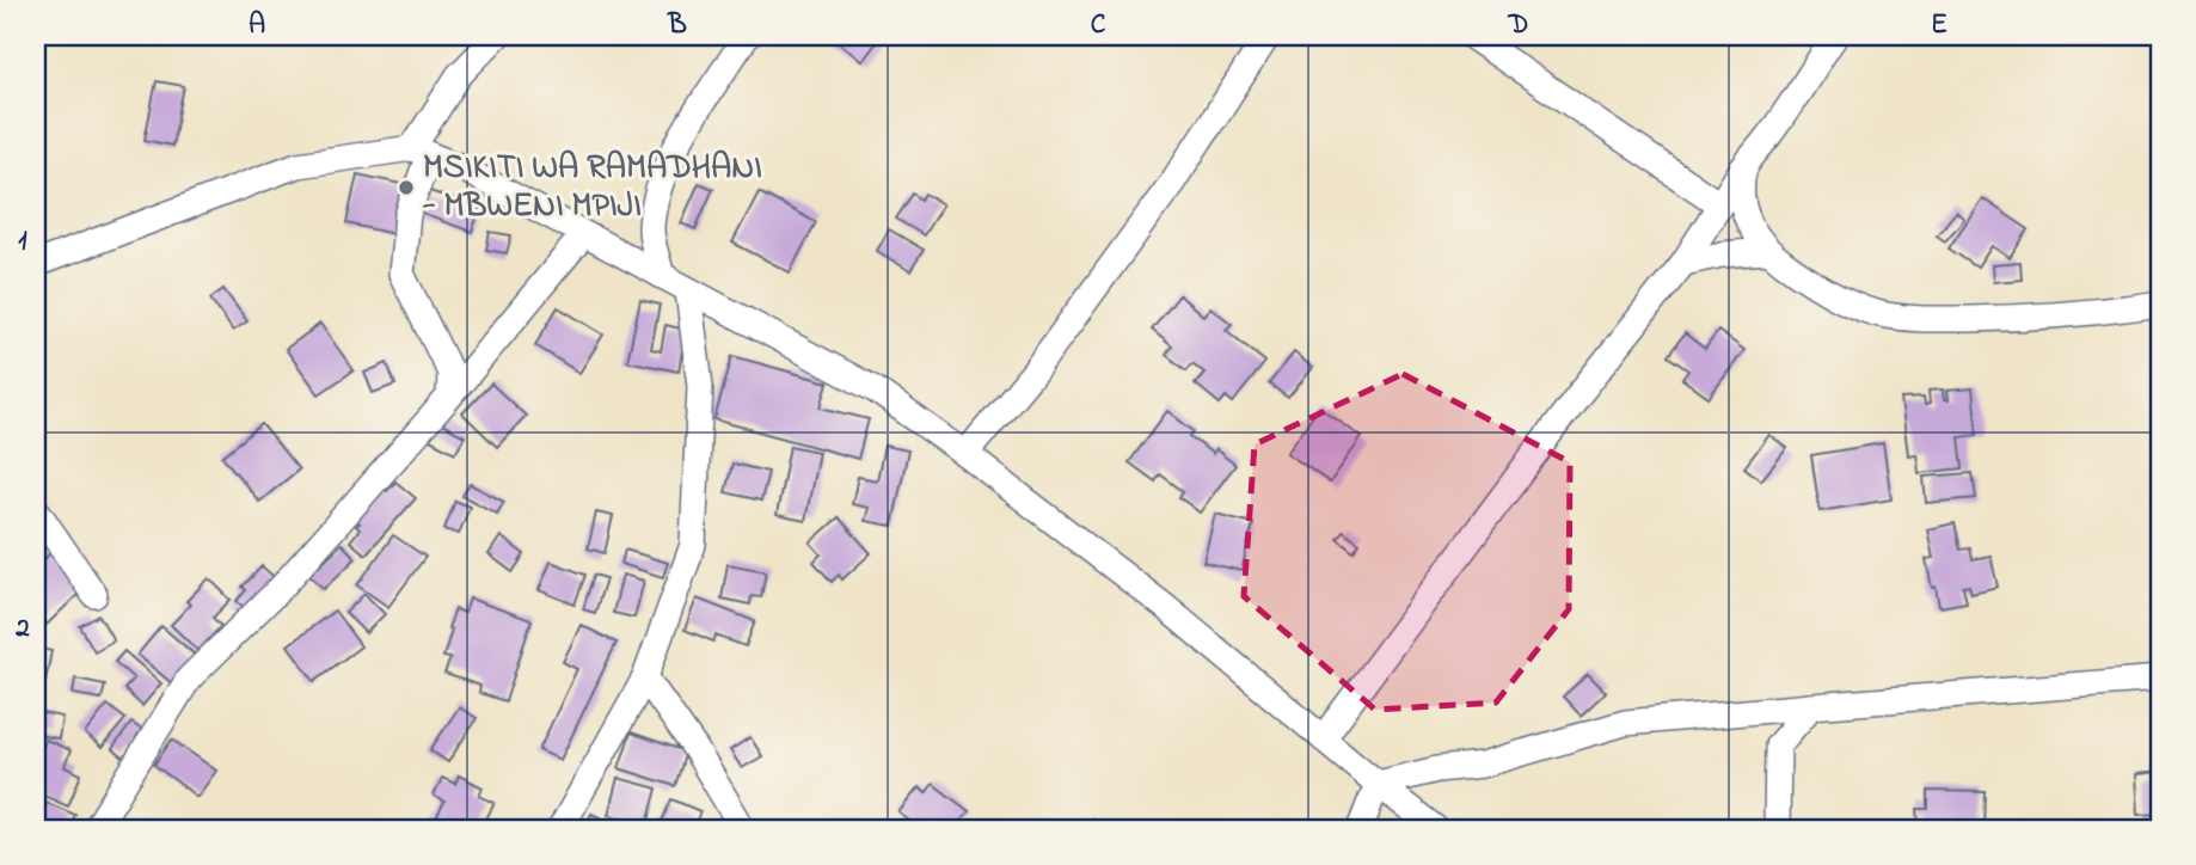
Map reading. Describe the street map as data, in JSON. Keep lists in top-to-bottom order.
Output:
{
  "places": ["MSIKITI WA RAMADHANI - MBWENI MPIJI"],
  "grid": {
    "columns": [
      "A",
      "B",
      "C",
      "D",
      "E"
    ],
    "rows": ["1", "2"]
  }
}
